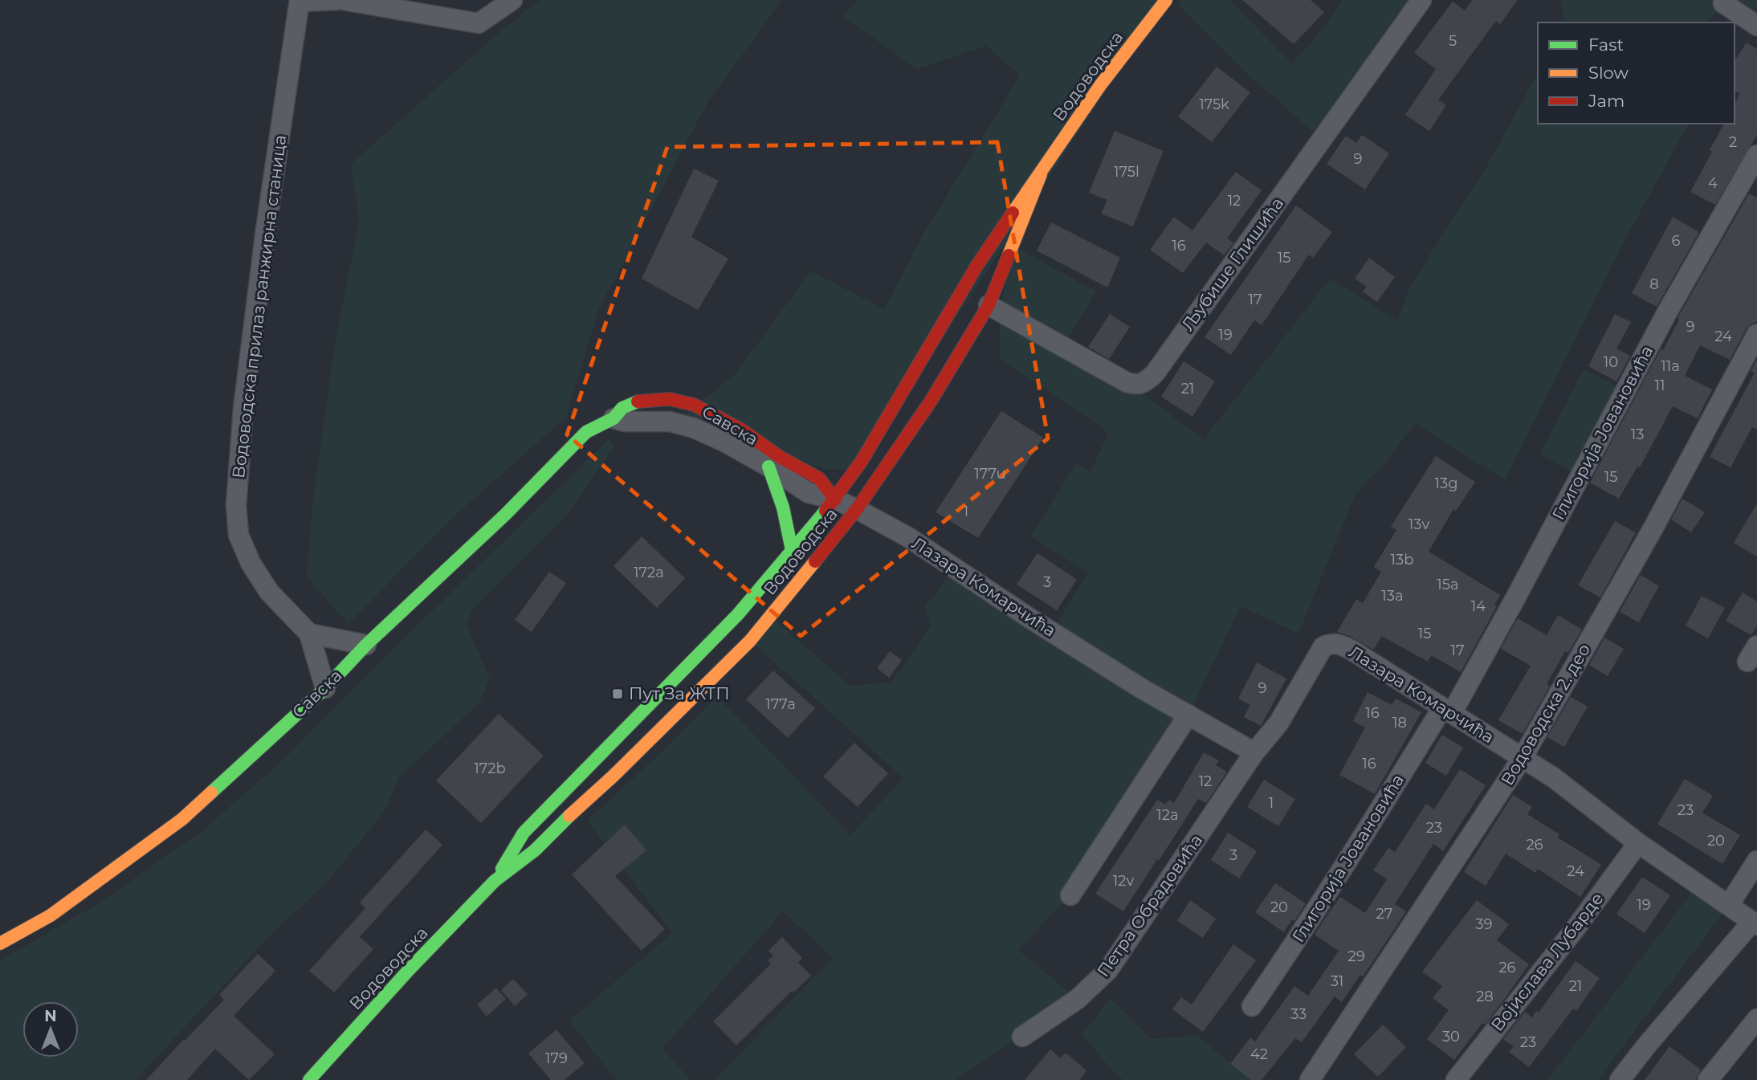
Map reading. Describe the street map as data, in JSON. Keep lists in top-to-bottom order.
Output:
{
  "streets": {
    "main road": ["Водоводска", "Савска"],
    "street": [
      "Љубише Глишића",
      "Водоводска прилаз ранжирна станица",
      "Глигорија Јовановића",
      "Лазара Комарчића",
      "Водоводска 2. део",
      "Петра Обрадовића",
      "Војислава Лубарде"
    ]
  },
  "crossings": [
    ["Водоводска", "Љубише Глишића"],
    ["Водоводска", "Савска"],
    ["Водоводска", "Лазара Комарчића"],
    ["Савска", "Лазара Комарчића"],
    ["Глигорија Јовановића", "Лазара Комарчића"],
    ["Лазара Комарчића", "Водоводска 2. део"],
    ["Лазара Комарчића", "Петра Обрадовића"],
    ["Лазара Комарчића", "Војислава Лубарде"]
  ],
  "places": {
    "transit": ["Пут За ЖТП"]
  },
  "house_numbers": [
    "5",
    "175k",
    "2",
    "9",
    "175l",
    "4",
    "12",
    "6",
    "16",
    "15",
    "8",
    "17",
    "9",
    "19",
    "24",
    "10",
    "11a",
    "11",
    "21",
    "13",
    "177u",
    "15",
    "13g",
    "1",
    "13v",
    "13b",
    "172a",
    "3",
    "15a",
    "13a",
    "14",
    "15",
    "17",
    "9",
    "177a",
    "16",
    "18",
    "16",
    "172b",
    "12",
    "1",
    "23",
    "12a",
    "23",
    "20",
    "26",
    "3",
    "24",
    "12v",
    "19",
    "20",
    "27",
    "39",
    "29",
    "26",
    "31",
    "21",
    "28",
    "33",
    "30",
    "23",
    "42",
    "179"
  ],
  "legend": ["Fast", "Slow", "Jam"],
  "north": "top"
}
